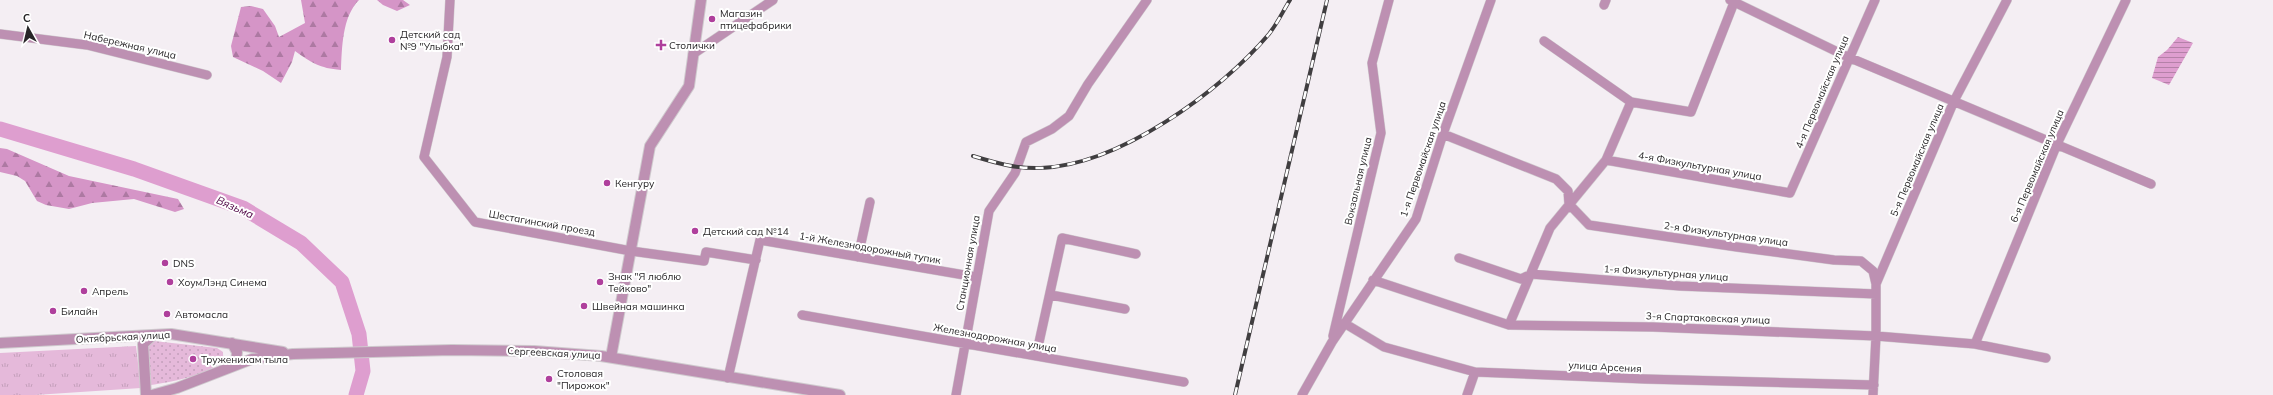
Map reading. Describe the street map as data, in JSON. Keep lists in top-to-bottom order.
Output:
{
  "streets": {
    "street": [
      "Набережная улица",
      "4-я Первомайская улица",
      "1-я Первомайская улица",
      "5-я Первомайская улица",
      "4-я Физкультурная улица",
      "6-я Первомайская улица",
      "Вокзальная улица",
      "Шестагинский проезд",
      "2-я Физкультурная улица",
      "1-й Железнодорожный тупик",
      "Станционная улица",
      "1-я Физкультурная улица",
      "3-я Спартаковская улица",
      "Октябрьская улица",
      "Железнодорожная улица",
      "Сергеевская улица",
      "улица Арсения"
    ]
  },
  "crossings": [
    ["4-я Первомайская улица", "4-я Физкультурная улица"],
    ["1-я Первомайская улица", "Вокзальная улица"],
    ["1-я Первомайская улица", "3-я Спартаковская улица"],
    ["1-я Первомайская улица", "улица Арсения"],
    ["5-я Первомайская улица", "2-я Физкультурная улица"],
    ["5-я Первомайская улица", "1-я Физкультурная улица"],
    ["5-я Первомайская улица", "3-я Спартаковская улица"],
    ["5-я Первомайская улица", "улица Арсения"],
    ["6-я Первомайская улица", "3-я Спартаковская улица"],
    ["1-й Железнодорожный тупик", "Станционная улица"],
    ["Станционная улица", "Железнодорожная улица"],
    ["Октябрьская улица", "Сергеевская улица"]
  ],
  "water": ["Вязьма"],
  "places": {
    "other": [
      "Магазин птицефабрики",
      "Детский сад №9 \"Улыбка\"",
      "Кенгуру",
      "Детский сад №14",
      "DNS",
      "ХоумЛэнд Синема",
      "Знак \"Я люблю Тейково\"",
      "Апрель",
      "Швейная машинка",
      "Билайн",
      "Автомасла",
      "Труженикам тыла",
      "Столовая \"Пирожок\""
    ],
    "health": ["Столички"]
  },
  "north": "top"
}
